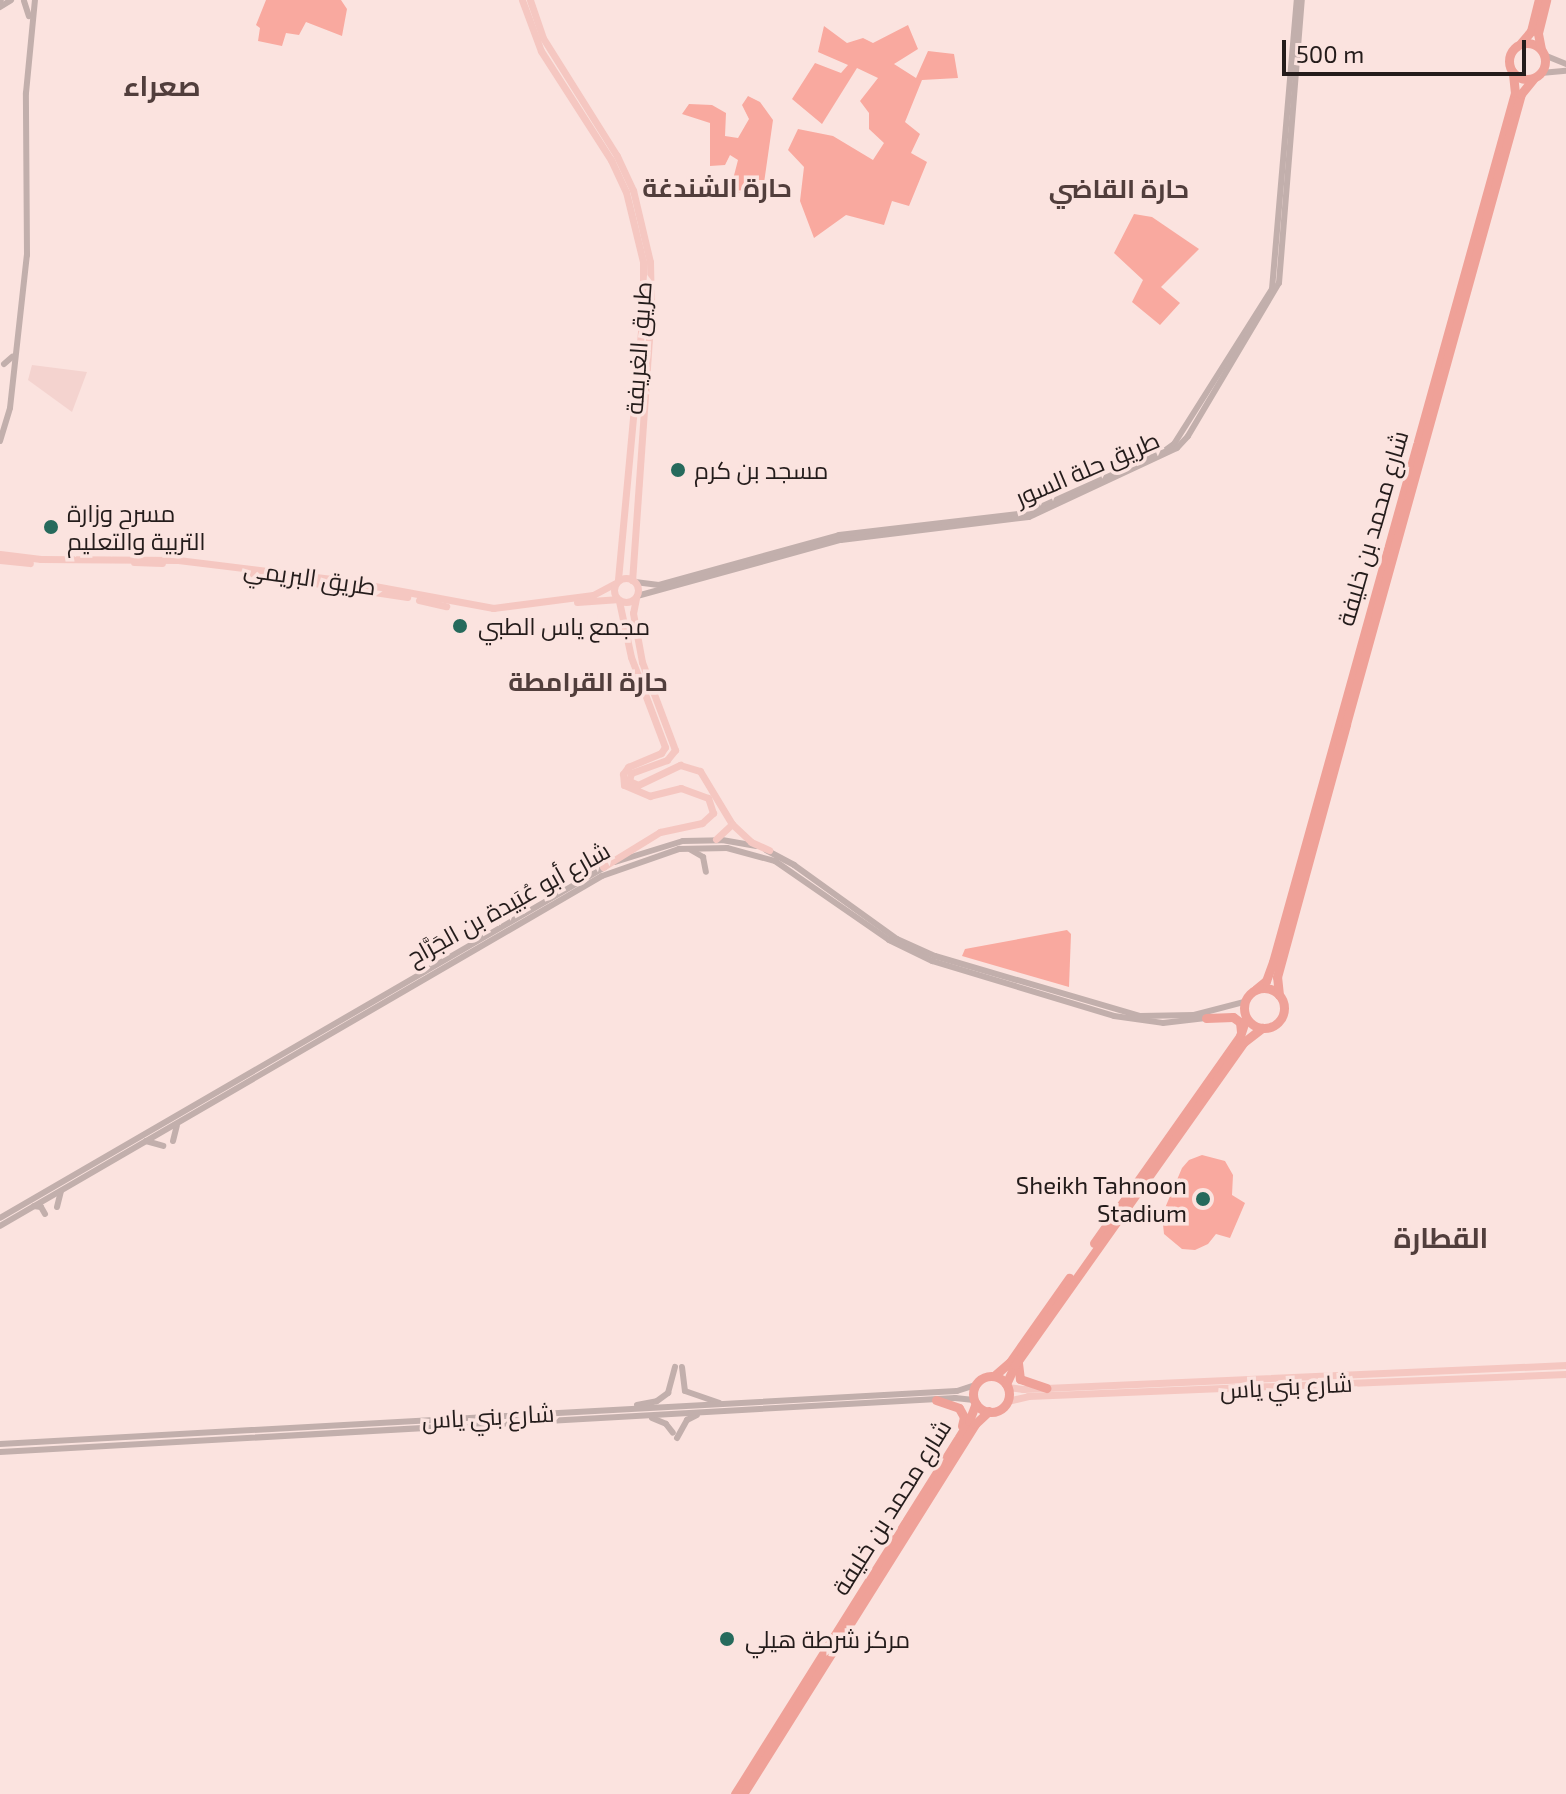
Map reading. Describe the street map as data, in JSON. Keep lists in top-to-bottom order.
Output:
{
  "streets": {
    "highway": ["شارع محمد بن خليفة"],
    "main road": [
      "طريق الغريفة",
      "طريق حلة السور",
      "طريق البريمي",
      "شارع أبو عُبَيدة بن الجَرَّاح",
      "شارع بني ياس"
    ]
  },
  "crossings": [
    ["طريق الغريفة", "طريق حلة السور"],
    ["طريق الغريفة", "طريق البريمي"],
    ["طريق حلة السور", "طريق البريمي"],
    ["شارع محمد بن خليفة", "شارع أبو عُبَيدة بن الجَرَّاح"],
    ["شارع محمد بن خليفة", "شارع بني ياس"]
  ],
  "districts": [
    "صعراء",
    "حارة الشندغة",
    "حارة القاضي",
    "حارة القرامطة",
    "القطارة"
  ],
  "places": [
    "مسجد بن كرم",
    "مسرح وزارة التربية والتعليم",
    "مجمع ياس الطبي",
    "Sheikh Tahnoon Stadium",
    "مركز شرطة هيلي"
  ],
  "scale_bar": "500 m"
}
